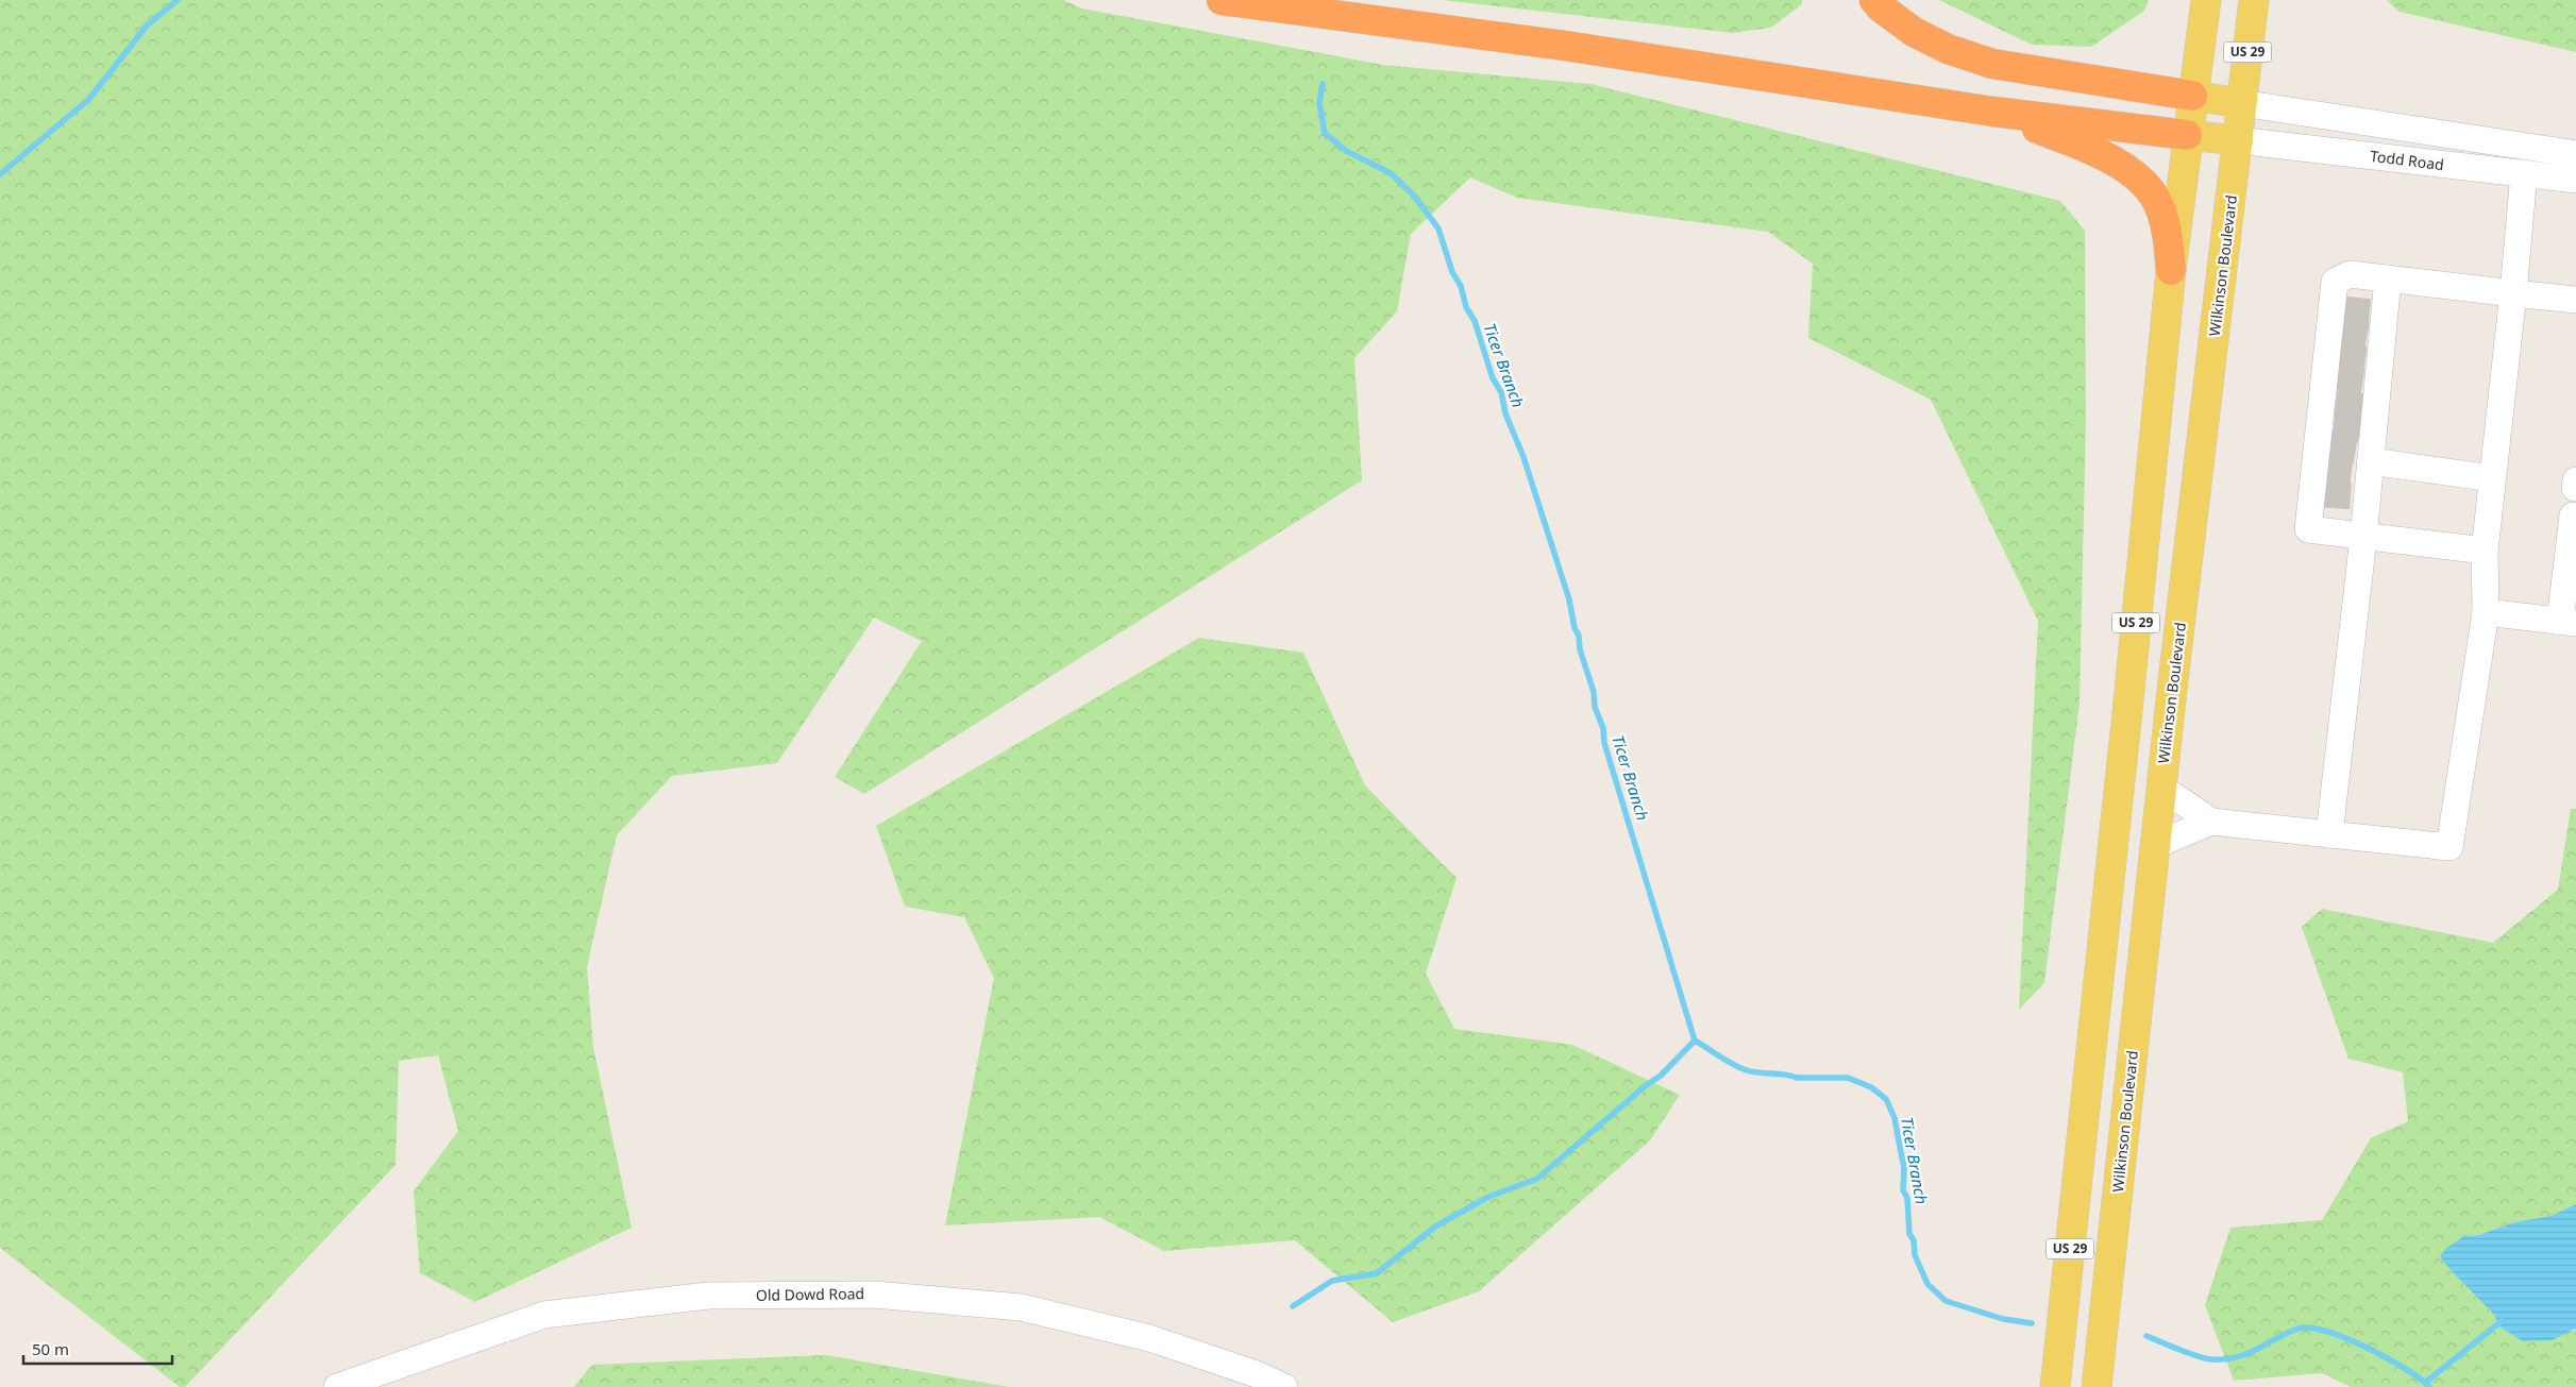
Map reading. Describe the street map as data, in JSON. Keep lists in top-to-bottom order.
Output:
{
  "streets": {
    "main road": ["US 29", "Wilkinson Boulevard"],
    "street": ["Todd Road", "Old Dowd Road"]
  },
  "crossings": [
    ["Todd Road", "Wilkinson Boulevard"]
  ],
  "water": ["Ticer Branch"],
  "scale_bar": "50 m"
}
